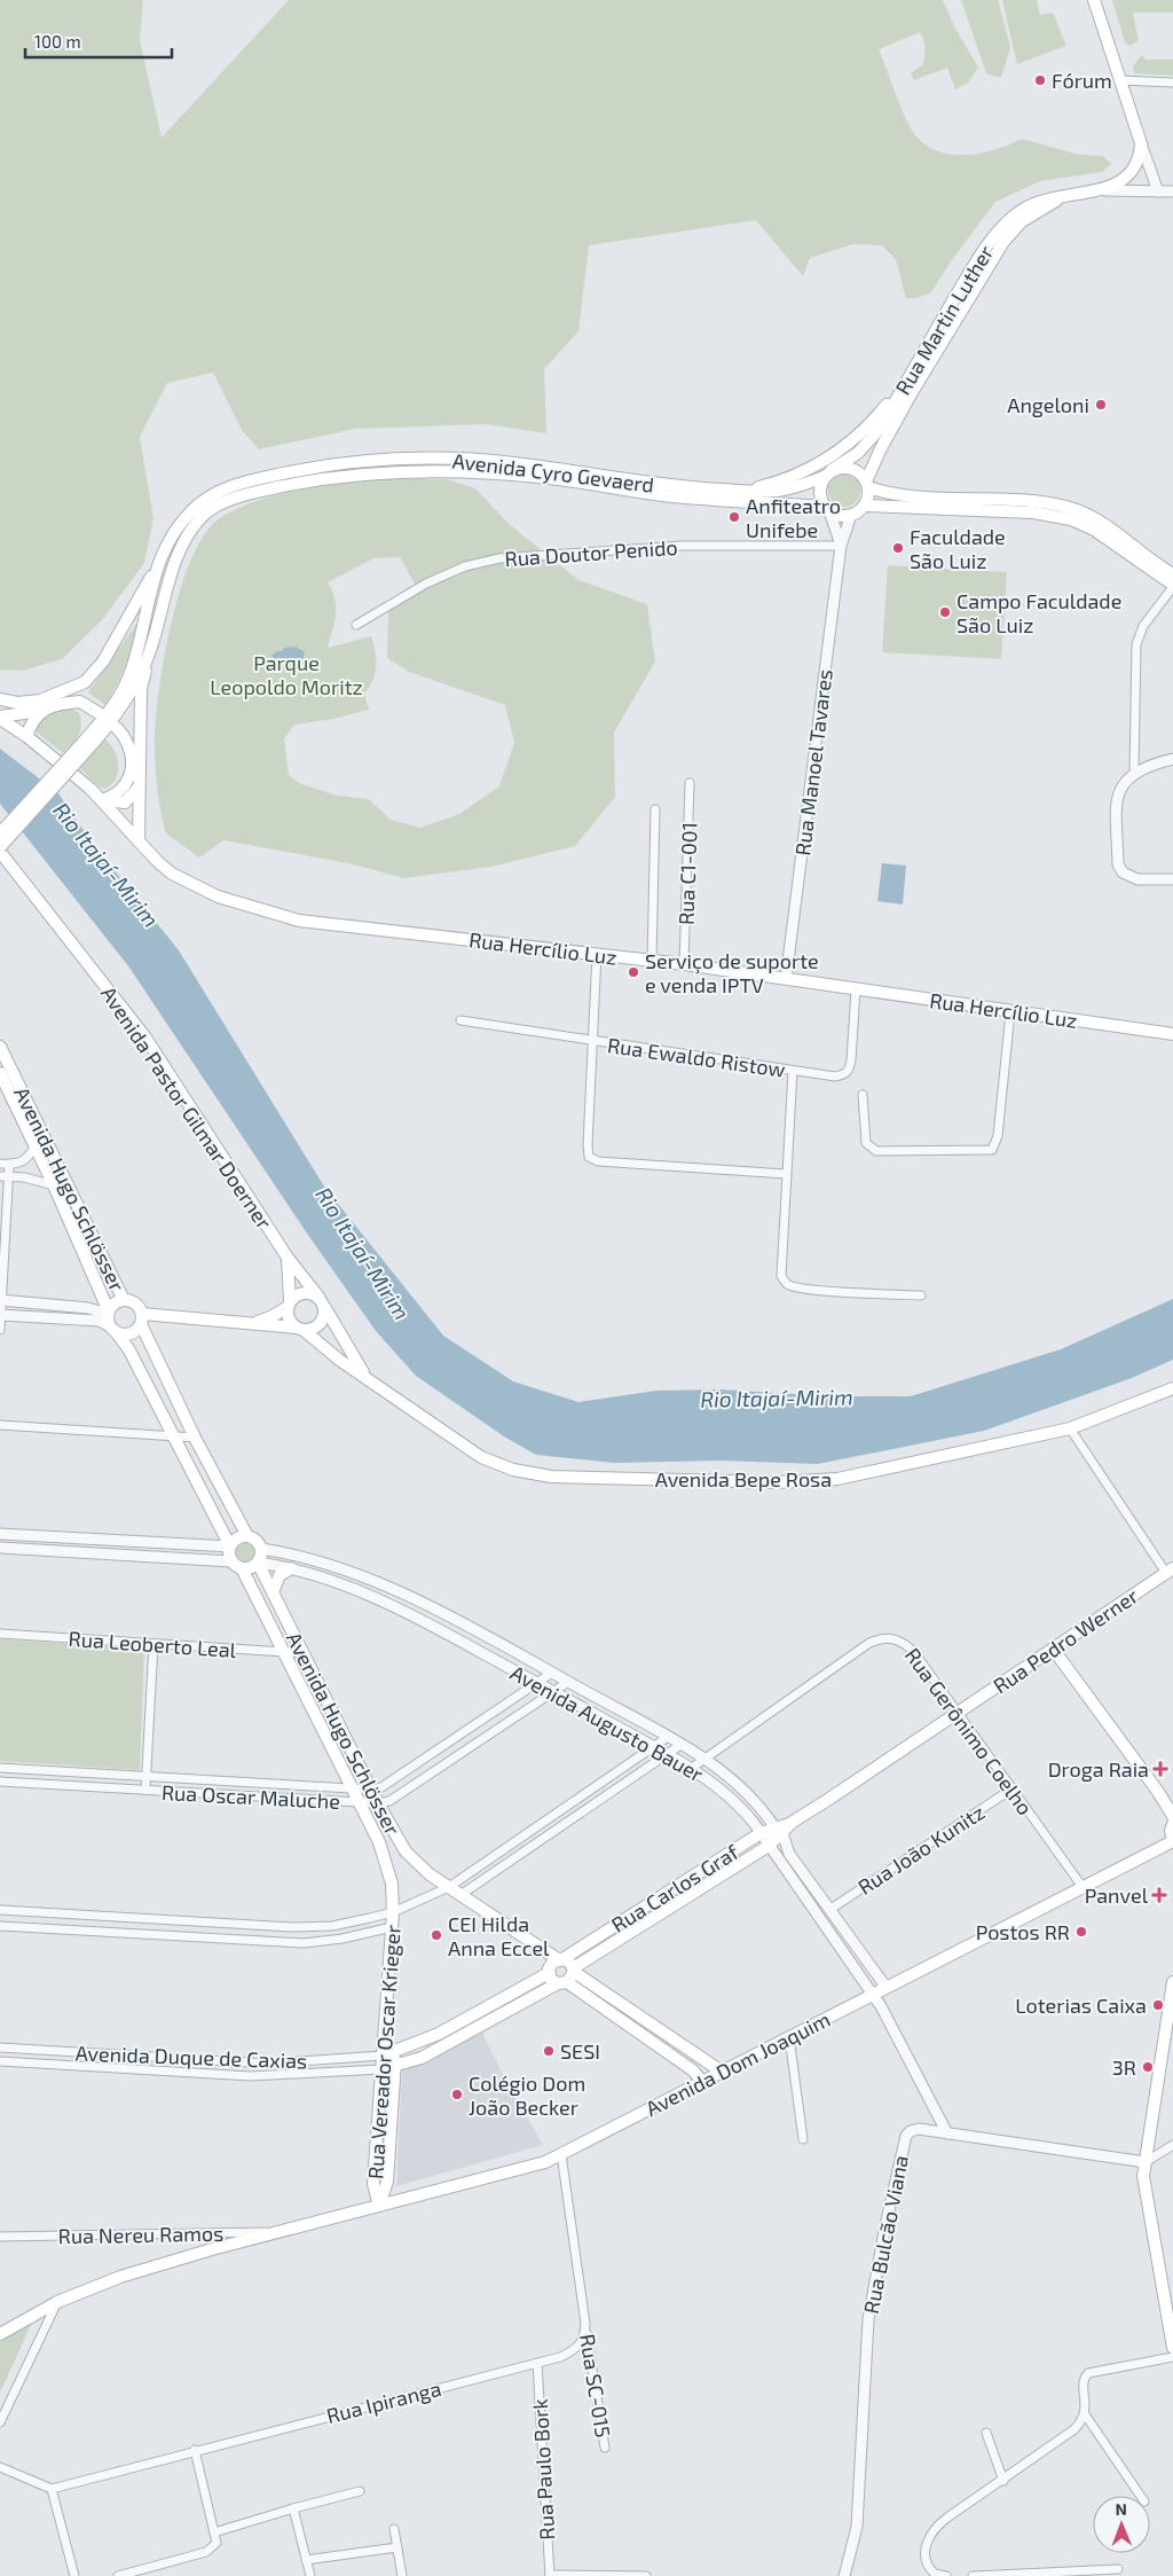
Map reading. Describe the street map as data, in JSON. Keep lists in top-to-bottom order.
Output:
{
  "streets": {
    "main road": [
      "Rua Martin Luther",
      "Avenida Cyro Gevaerd",
      "Rua Hercílio Luz",
      "Avenida Pastor Gilmar Doerner",
      "Avenida Hugo Schlösser",
      "Avenida Bepe Rosa",
      "Rua Pedro Werner",
      "Rua Carlos Graf",
      "Rua Vereador Oscar Krieger",
      "Avenida Dom Joaquim"
    ],
    "street": [
      "Rua Doutor Penido",
      "Rua Manoel Tavares",
      "Rua C1-001",
      "Rua Ewaldo Ristow",
      "Rua Leoberto Leal",
      "Avenida Augusto Bauer",
      "Rua Gerônimo Coelho",
      "Rua Oscar Maluche",
      "Rua João Kunitz",
      "Avenida Duque de Caxias",
      "Rua Nereu Ramos",
      "Rua Bulcão Viana",
      "Rua SC-015",
      "Rua Ipiranga",
      "Rua Paulo Bork"
    ]
  },
  "crossings": [
    ["Rua Martin Luther", "Avenida Cyro Gevaerd"],
    ["Rua Martin Luther", "Rua Manoel Tavares"],
    ["Avenida Cyro Gevaerd", "Rua Manoel Tavares"],
    ["Rua Doutor Penido", "Rua Manoel Tavares"],
    ["Rua Manoel Tavares", "Rua Hercílio Luz"],
    ["Rua C1-001", "Rua Hercílio Luz"],
    ["Rua Hercílio Luz", "Rua Ewaldo Ristow"],
    ["Avenida Pastor Gilmar Doerner", "Avenida Bepe Rosa"],
    ["Avenida Hugo Schlösser", "Rua Leoberto Leal"],
    ["Avenida Hugo Schlösser", "Avenida Augusto Bauer"],
    ["Avenida Hugo Schlösser", "Rua Oscar Maluche"],
    ["Avenida Hugo Schlösser", "Rua Carlos Graf"],
    ["Avenida Hugo Schlösser", "Rua Vereador Oscar Krieger"],
    ["Rua Pedro Werner", "Rua Gerônimo Coelho"],
    ["Rua Pedro Werner", "Rua Carlos Graf"],
    ["Avenida Augusto Bauer", "Rua Gerônimo Coelho"],
    ["Avenida Augusto Bauer", "Rua Oscar Maluche"],
    ["Avenida Augusto Bauer", "Rua João Kunitz"],
    ["Avenida Augusto Bauer", "Rua Carlos Graf"],
    ["Avenida Augusto Bauer", "Avenida Dom Joaquim"],
    ["Avenida Augusto Bauer", "Rua Bulcão Viana"],
    ["Rua Gerônimo Coelho", "Rua João Kunitz"],
    ["Rua Gerônimo Coelho", "Rua Carlos Graf"],
    ["Rua Gerônimo Coelho", "Avenida Dom Joaquim"],
    ["Rua Vereador Oscar Krieger", "Avenida Duque de Caxias"],
    ["Rua Vereador Oscar Krieger", "Avenida Dom Joaquim"],
    ["Avenida Dom Joaquim", "Rua Nereu Ramos"],
    ["Rua SC-015", "Rua Ipiranga"],
    ["Rua Ipiranga", "Rua Paulo Bork"]
  ],
  "water": ["Rio Itajaí-Mirim"],
  "parks": ["Parque Leopoldo Moritz"],
  "places": {
    "other": [
      "Fórum",
      "Angeloni",
      "Anfiteatro Unifebe",
      "Faculdade São Luiz",
      "Campo Faculdade São Luiz",
      "Serviço de suporte e venda IPTV",
      "Postos RR",
      "CEI Hilda Anna Eccel",
      "Loterias Caixa",
      "SESI",
      "3R",
      "Colégio Dom João Becker"
    ],
    "health": ["Droga Raia", "Panvel"]
  },
  "scale_bar": "100 m",
  "north": "top"
}
